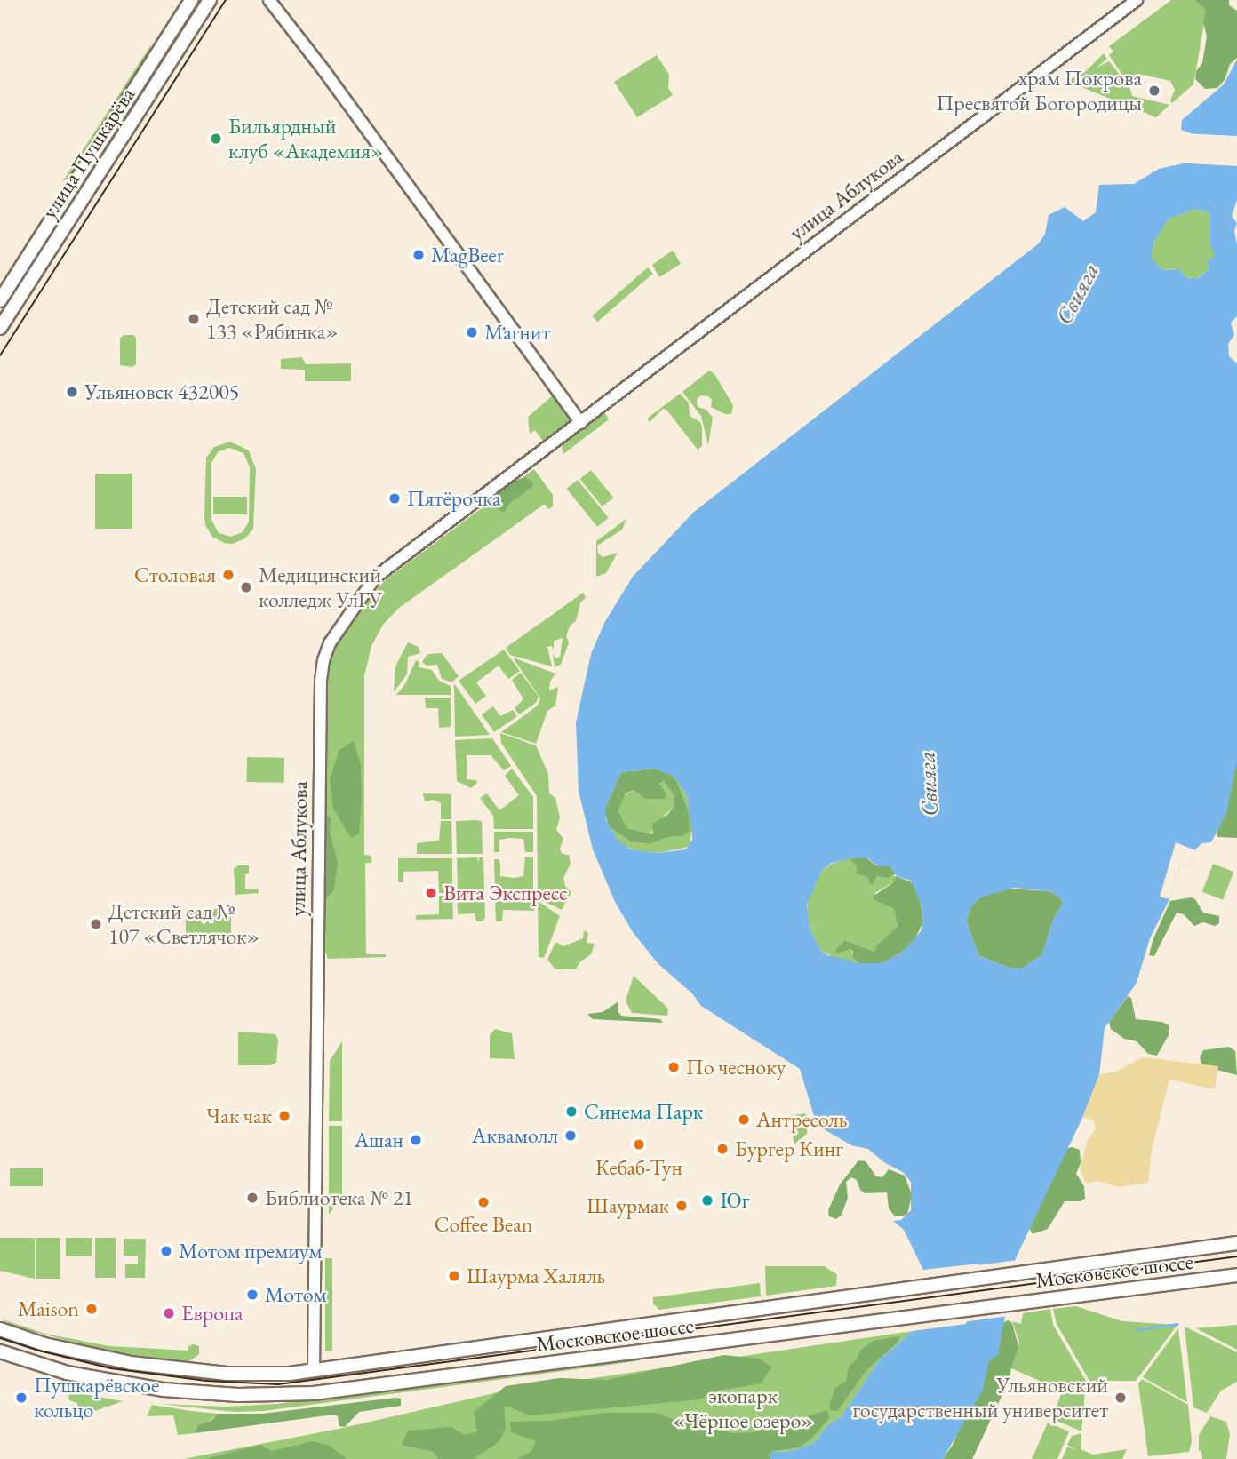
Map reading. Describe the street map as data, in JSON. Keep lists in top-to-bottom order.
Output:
{
  "streets": {
    "main road": ["улица Пушкарёва", "улица Аблукова", "Московское шоссе"]
  },
  "crossings": [
    ["улица Аблукова", "Московское шоссе"]
  ],
  "water": ["Свияга"],
  "parks": ["экопарк «Чёрное озеро»"],
  "places": [
    "храм Покрова Пресвятой Богородицы",
    "Бильярдный клуб «Академия»",
    "MagBeer",
    "Детский сад № 133 «Рябинка»",
    "Магнит",
    "Ульяновск 432005",
    "Пятёрочка",
    "Столовая",
    "Медицинский колледж УлГУ",
    "Вита Экспресс",
    "Детский сад № 107 «Светлячок»",
    "По чесноку",
    "Синема Парк",
    "Чак чак",
    "Антресоль",
    "Аквамолл",
    "Ашан",
    "Кебаб-Тун",
    "Бургер Кинг",
    "Библиотека № 21",
    "Юг",
    "Coffee Bean",
    "Шаурмак",
    "Мотом премиум",
    "Шаурма Халяль",
    "Мотом",
    "Maison",
    "Европа",
    "Пушкарёвское кольцо",
    "Ульяновский государственный университет"
  ]
}
